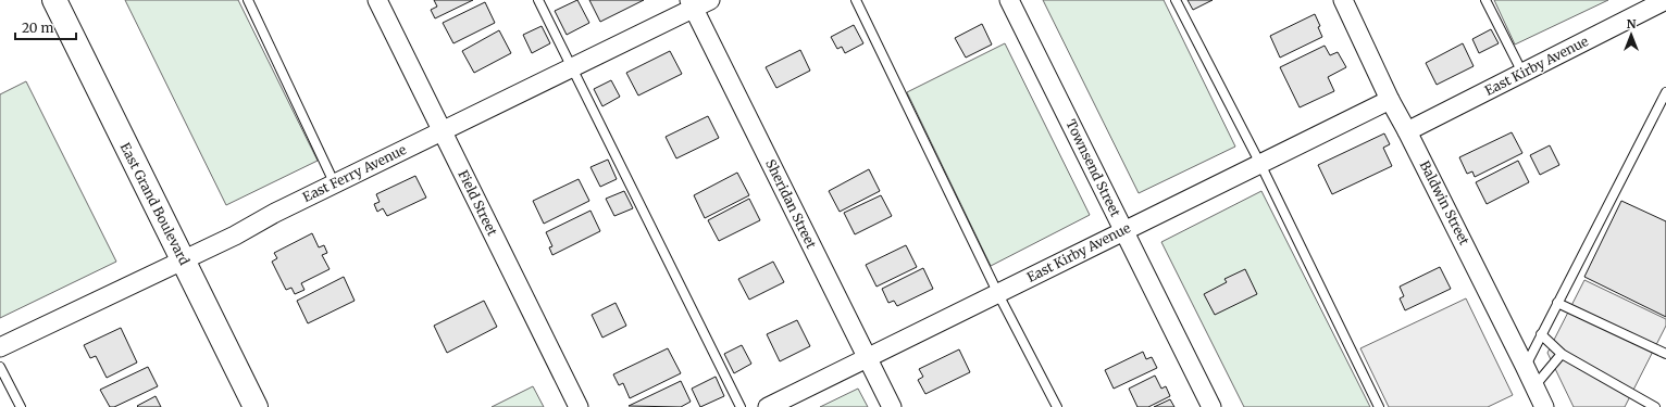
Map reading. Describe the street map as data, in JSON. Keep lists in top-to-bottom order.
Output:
{
  "streets": {
    "main road": ["East Grand Boulevard"],
    "street": [
      "East Kirby Avenue",
      "Townsend Street",
      "East Ferry Avenue",
      "Field Street",
      "Baldwin Street",
      "Sheridan Street"
    ]
  },
  "crossings": [
    ["East Kirby Avenue", "Townsend Street"],
    ["East Kirby Avenue", "Baldwin Street"],
    ["East Kirby Avenue", "Sheridan Street"],
    ["East Ferry Avenue", "Field Street"],
    ["East Ferry Avenue", "East Grand Boulevard"],
    ["East Ferry Avenue", "Sheridan Street"]
  ],
  "scale_bar": "20 m",
  "north": "top"
}
